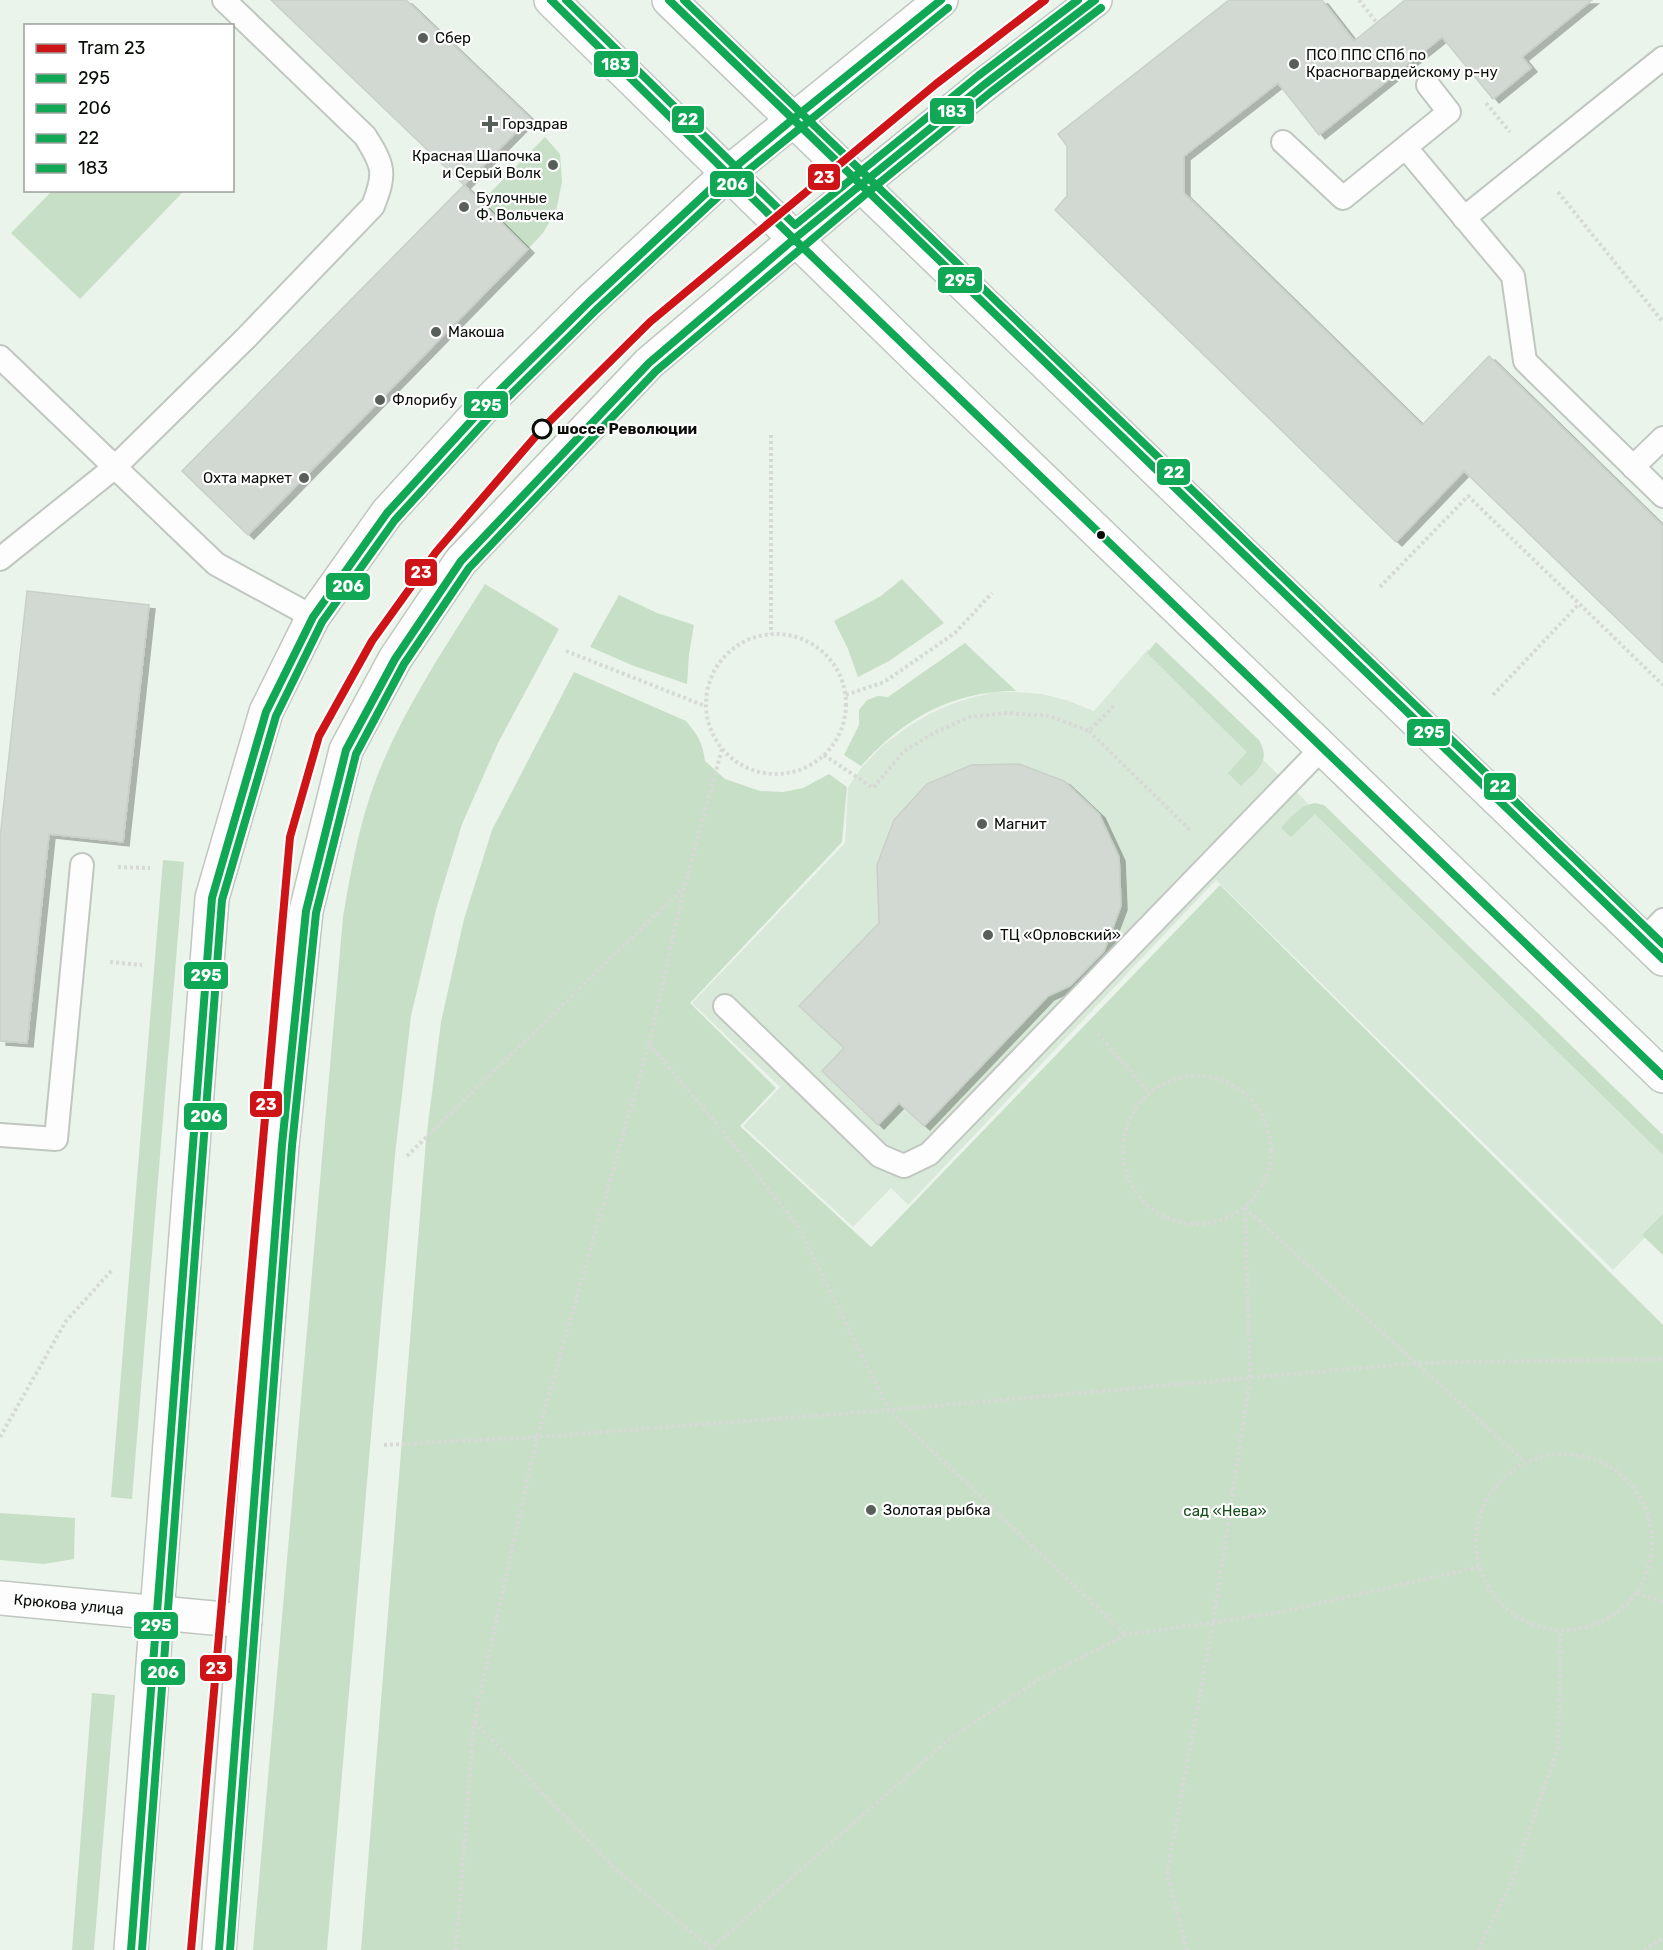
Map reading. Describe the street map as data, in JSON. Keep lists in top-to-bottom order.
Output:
{
  "streets": {
    "main road": ["Крюкова улица"]
  },
  "parks": ["сад «Нева»"],
  "places": {
    "other": [
      "Сбер",
      "ПСО ППС СПб по Красногвардейскому р-ну",
      "Красная Шапочка и Серый Волк",
      "Булочные Ф. Вольчека",
      "Макоша",
      "Флорибу",
      "шоссе Революции",
      "Охта маркет",
      "Магнит",
      "ТЦ «Орловский»",
      "Золотая рыбка"
    ],
    "health": ["Горздрав"]
  },
  "lines": [
    "tram line 23",
    "transit line 22",
    "transit line 183",
    "transit line 206",
    "transit line 295"
  ],
  "legend": [
    "Tram 23",
    "295",
    "206",
    "22",
    "183"
  ]
}
